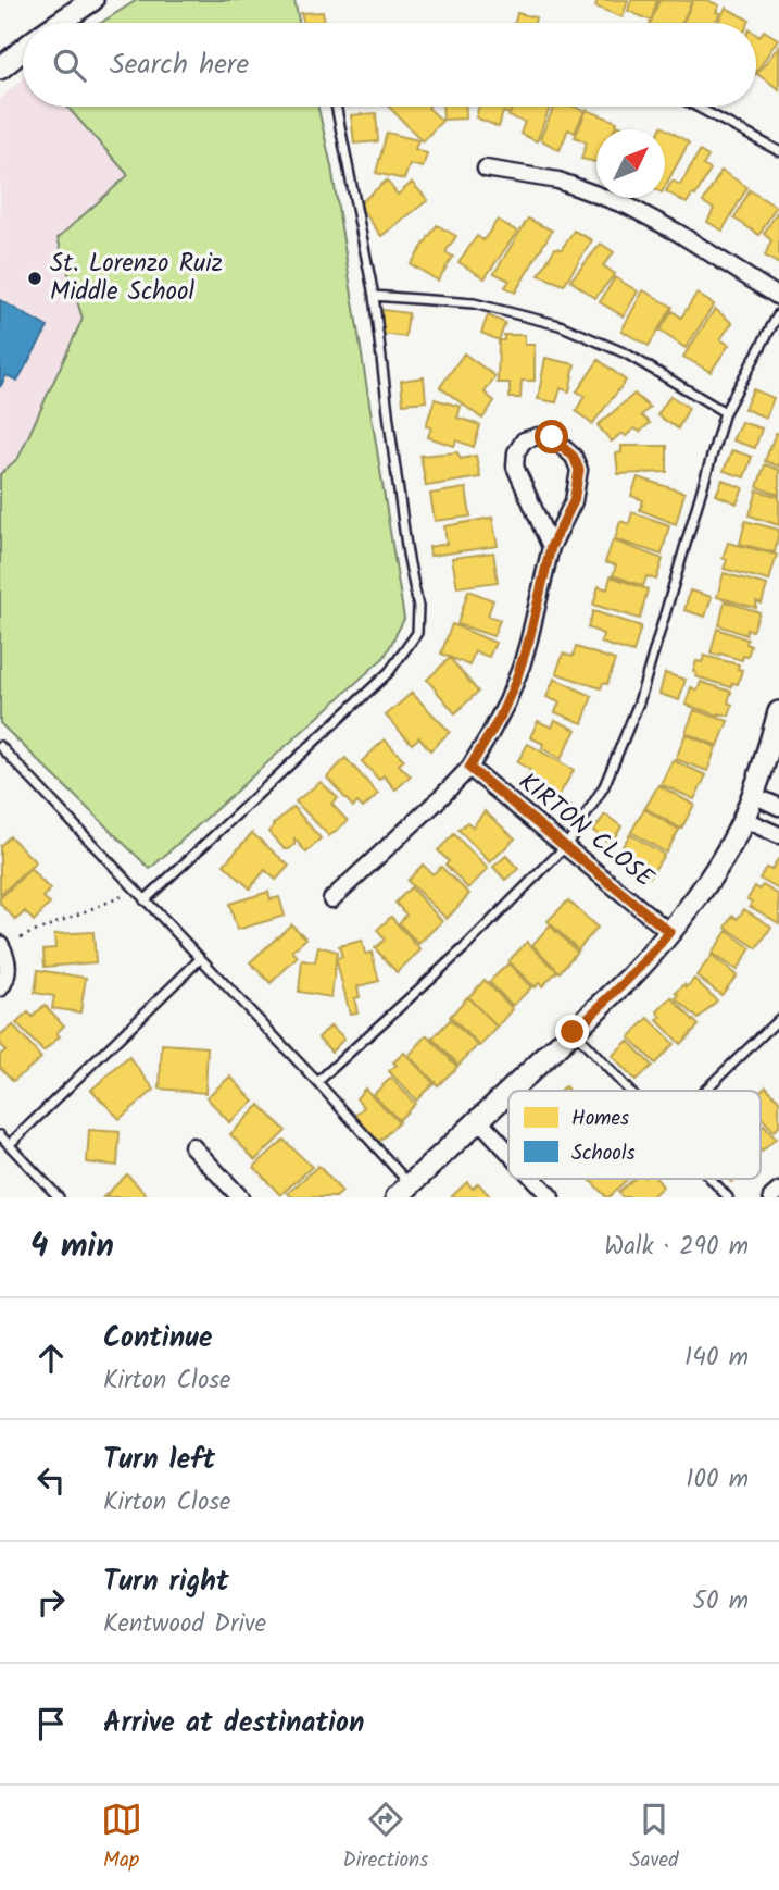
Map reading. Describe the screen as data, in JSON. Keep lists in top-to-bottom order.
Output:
{
  "streets": {
    "street": ["KIRTON CLOSE"]
  },
  "places": ["St. Lorenzo Ruiz Middle School"],
  "legend": ["Homes", "Schools"],
  "north": "top right",
  "page": {
    "search": "Search here",
    "heading": ["4 min", "Walk · 290 m"],
    "list": [
      ["Continue", "Kirton Close", "140 m"],
      ["Turn left", "Kirton Close", "100 m"],
      ["Turn right", "Kentwood Drive", "50 m"],
      "Arrive at destination"
    ],
    "nav": ["Map", "Directions", "Saved"]
  }
}
